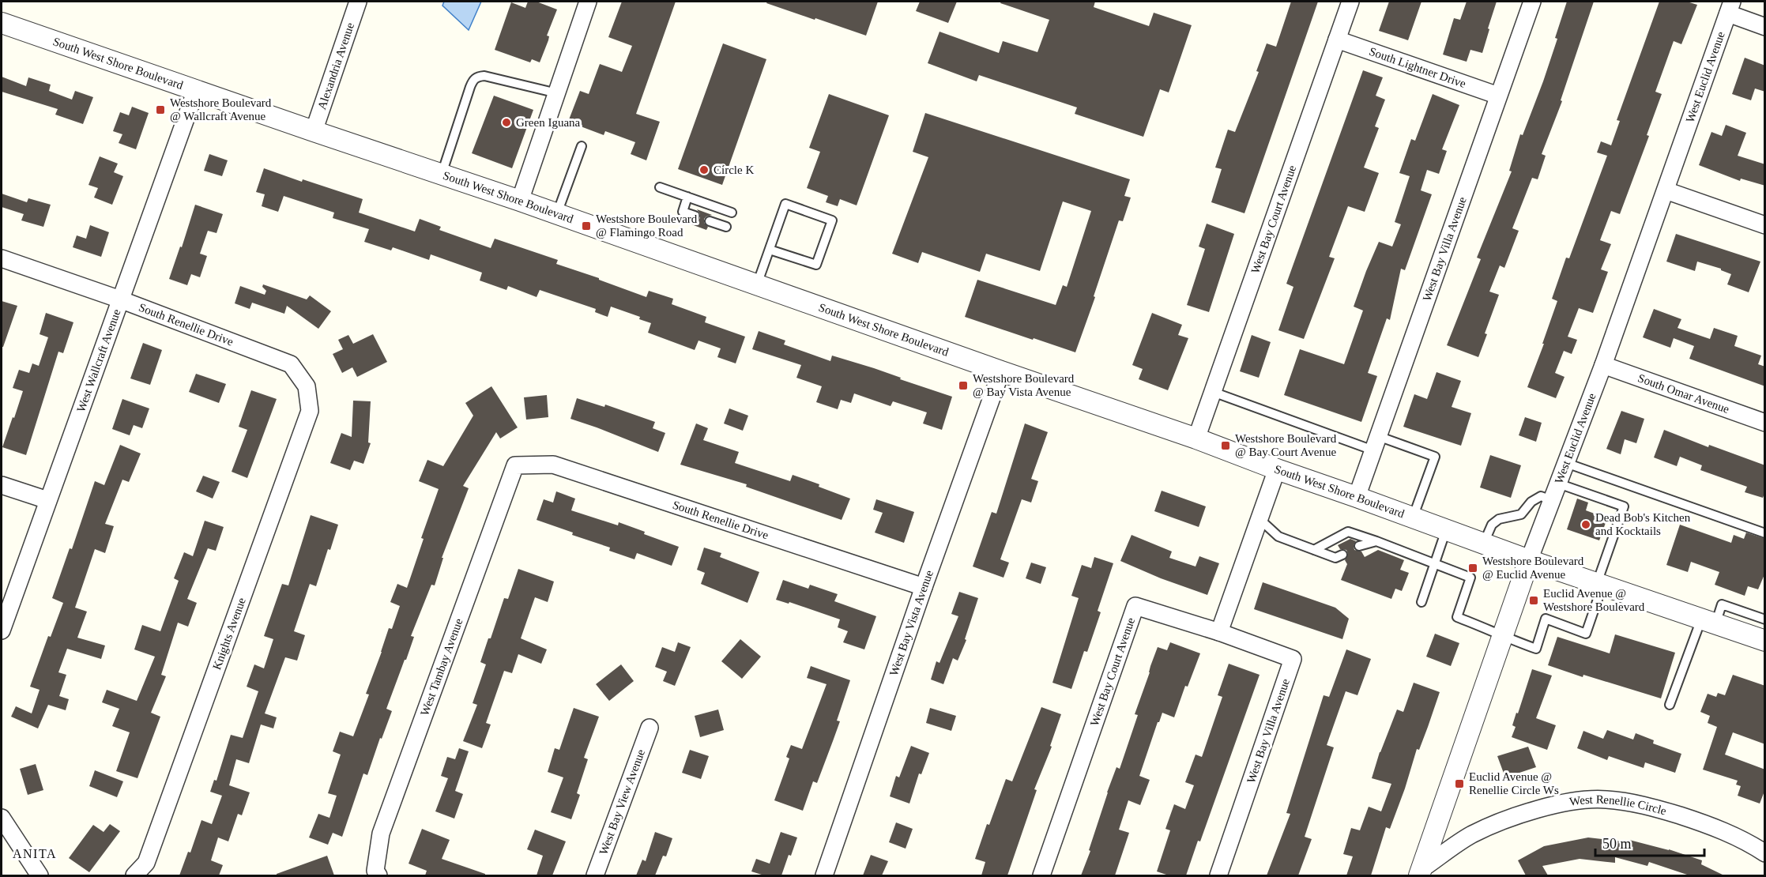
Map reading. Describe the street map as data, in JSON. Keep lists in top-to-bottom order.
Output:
{
  "streets": {
    "street": [
      "South West Shore Boulevard",
      "Alexandria Avenue",
      "South Lightner Drive",
      "West Euclid Avenue",
      "West Bay Court Avenue",
      "West Bay Villa Avenue",
      "South Renellie Drive",
      "West Wallcraft Avenue",
      "South Omar Avenue",
      "West Bay Vista Avenue",
      "Knights Avenue",
      "West Tambay Avenue",
      "West Bay View Avenue",
      "West Renellie Circle"
    ]
  },
  "crossings": [
    ["South West Shore Boulevard", "Alexandria Avenue"],
    ["South West Shore Boulevard", "West Euclid Avenue"],
    ["South West Shore Boulevard", "West Bay Court Avenue"],
    ["South West Shore Boulevard", "West Bay Villa Avenue"],
    ["South West Shore Boulevard", "West Wallcraft Avenue"],
    ["South West Shore Boulevard", "West Bay Vista Avenue"],
    ["South Lightner Drive", "West Bay Court Avenue"],
    ["South Lightner Drive", "West Bay Villa Avenue"],
    ["West Euclid Avenue", "South Omar Avenue"],
    ["West Euclid Avenue", "West Renellie Circle"],
    ["West Bay Court Avenue", "West Bay Villa Avenue"],
    ["South Renellie Drive", "West Wallcraft Avenue"],
    ["South Renellie Drive", "West Bay Vista Avenue"],
    ["South Renellie Drive", "Knights Avenue"],
    ["South Renellie Drive", "West Tambay Avenue"]
  ],
  "districts": ["ANITA"],
  "places": {
    "transit": [
      "Westshore Boulevard @ Wallcraft Avenue",
      "Westshore Boulevard @ Flamingo Road",
      "Westshore Boulevard @ Bay Vista Avenue",
      "Westshore Boulevard @ Bay Court Avenue",
      "Westshore Boulevard @ Euclid Avenue",
      "Euclid Avenue @ Westshore Boulevard",
      "Euclid Avenue @ Renellie Circle Ws"
    ],
    "other": ["Green Iguana", "Circle K", "Dead Bob's Kitchen and Kocktails"]
  },
  "scale_bar": "50 m"
}
